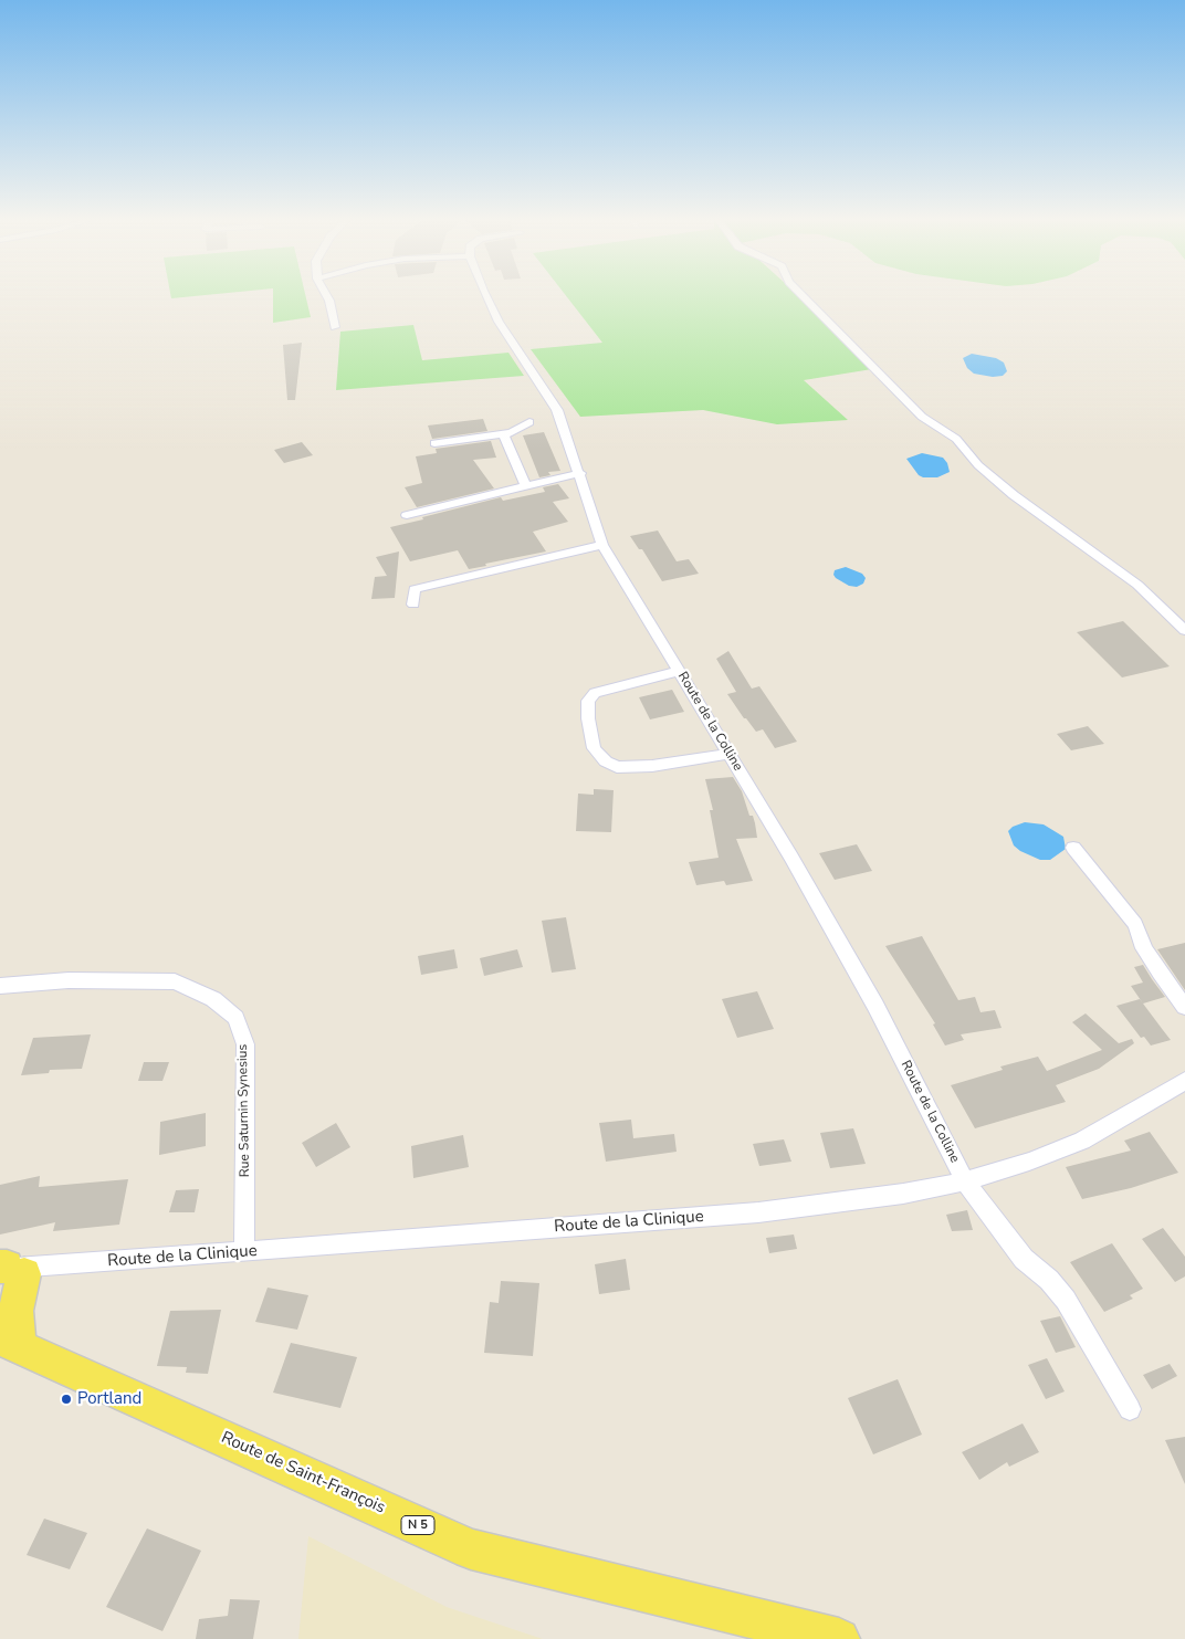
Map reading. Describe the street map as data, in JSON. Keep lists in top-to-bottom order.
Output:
{
  "streets": {
    "main road": ["Route de Saint-François", "N 5"],
    "street": ["Route de la Colline", "Rue Saturnin Synesius", "Route de la Clinique"]
  },
  "crossings": [
    ["Route de la Colline", "Route de la Clinique"],
    ["Rue Saturnin Synesius", "Route de la Clinique"]
  ],
  "places": ["Portland"]
}
